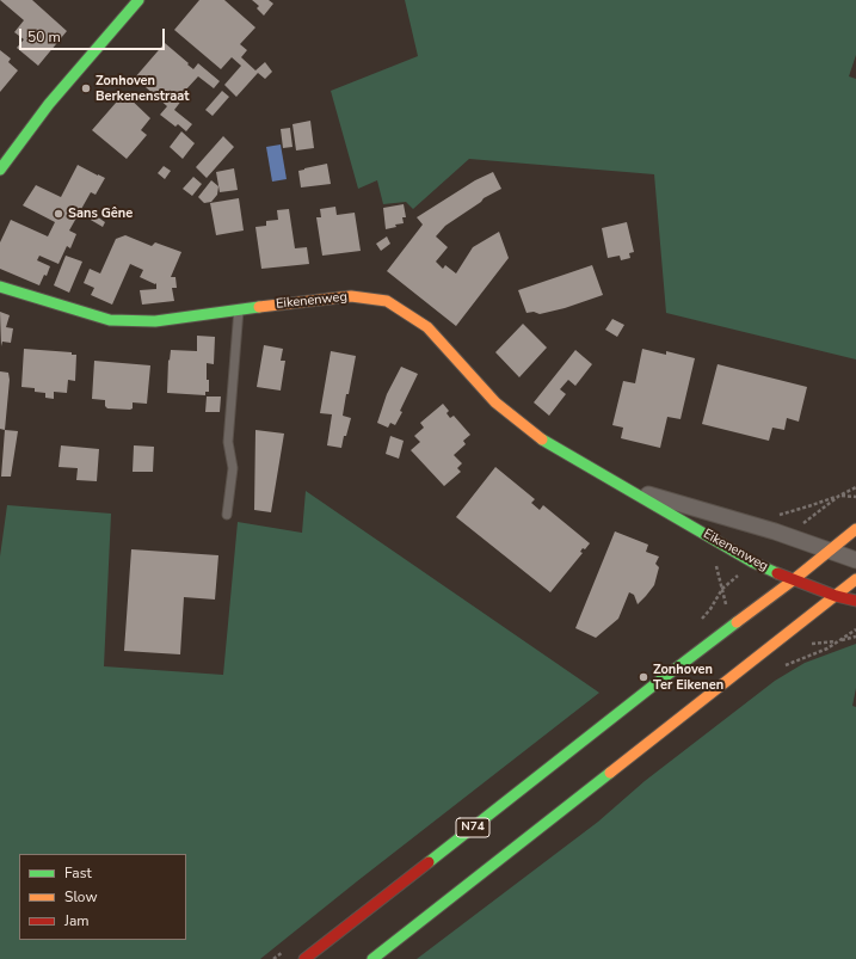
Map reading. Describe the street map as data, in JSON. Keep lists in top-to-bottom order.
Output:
{
  "streets": {
    "main road": ["Eikenenweg", "N74"]
  },
  "crossings": [
    ["Eikenenweg", "N74"]
  ],
  "places": ["Zonhoven Berkenenstraat", "Sans Gêne", "Zonhoven Ter Eikenen"],
  "legend": ["Fast", "Slow", "Jam"],
  "scale_bar": "50 m"
}
